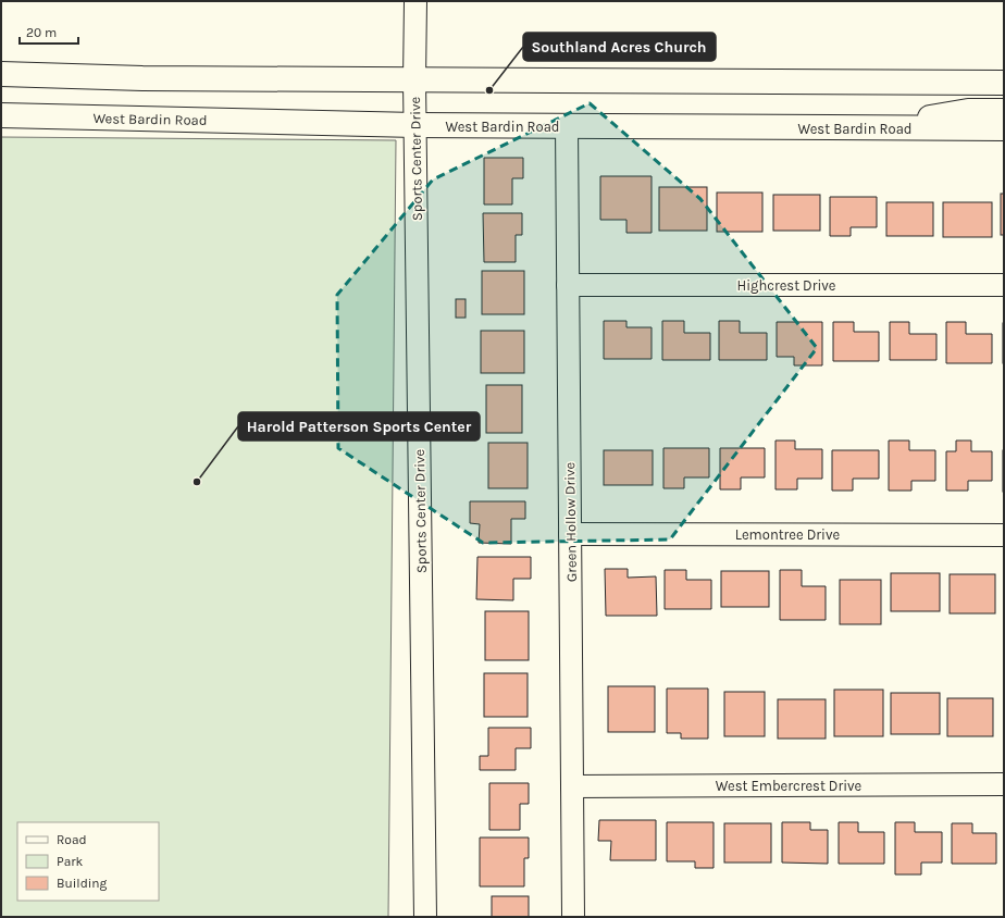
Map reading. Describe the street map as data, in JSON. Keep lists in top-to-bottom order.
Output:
{
  "streets": {
    "main road": ["West Bardin Road"],
    "street": [
      "Sports Center Drive",
      "Highcrest Drive",
      "Green Hollow Drive",
      "Lemontree Drive",
      "West Embercrest Drive"
    ]
  },
  "crossings": [
    ["West Bardin Road", "Sports Center Drive"],
    ["West Bardin Road", "Green Hollow Drive"],
    ["Highcrest Drive", "Green Hollow Drive"],
    ["Green Hollow Drive", "Lemontree Drive"],
    ["Green Hollow Drive", "West Embercrest Drive"]
  ],
  "places": ["Southland Acres Church", "Harold Patterson Sports Center"],
  "legend": ["Road", "Park", "Building"],
  "scale_bar": "20 m"
}
